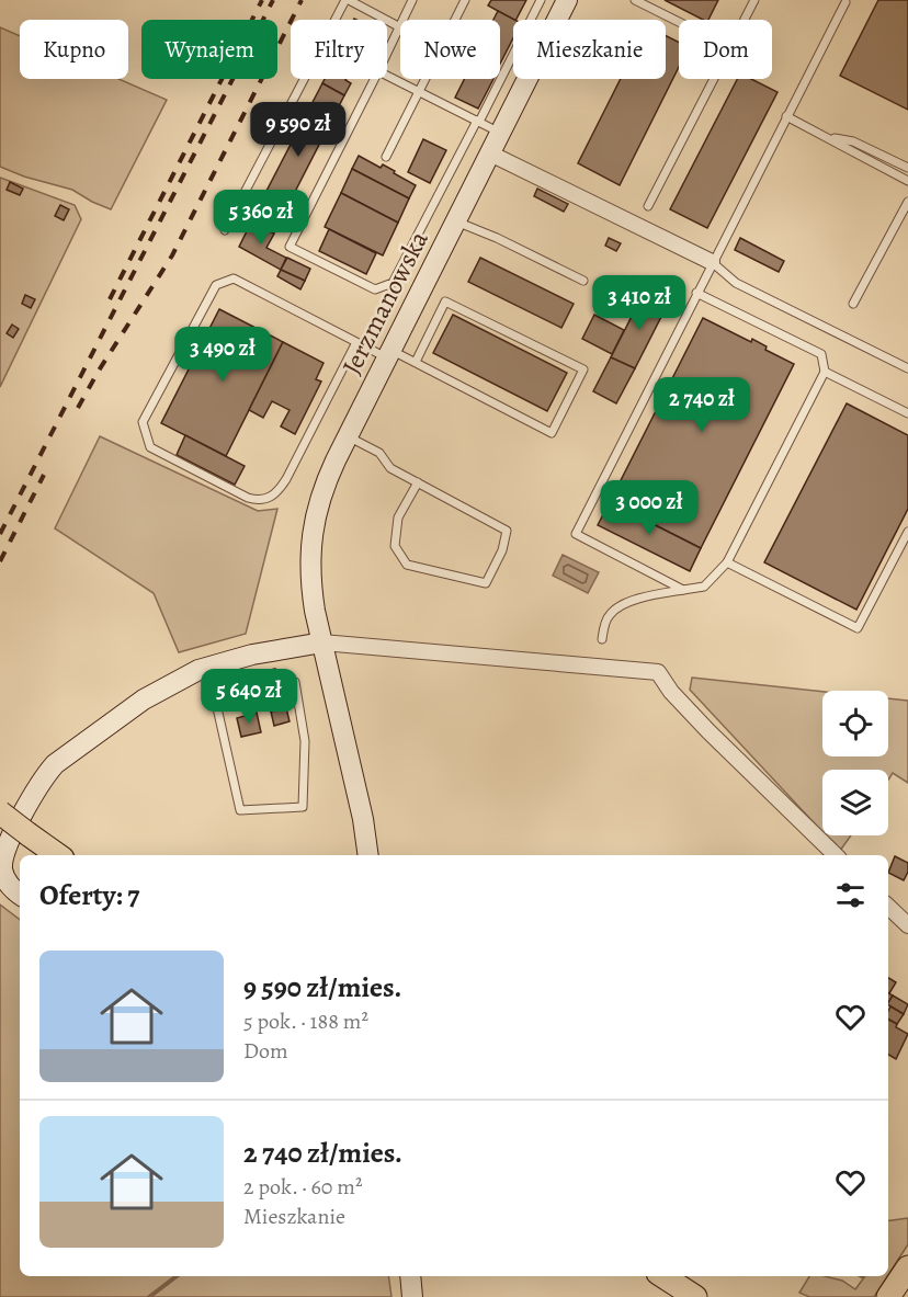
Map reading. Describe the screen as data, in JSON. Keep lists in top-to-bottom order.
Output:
{
  "streets": {
    "street": ["Jerzmanowska"]
  },
  "page": {
    "chip": [
      "Kupno",
      "Wynajem",
      "Filtry",
      "Nowe",
      "Mieszkanie",
      "Dom"
    ],
    "price": [
      "9 590 zł",
      "5 360 zł",
      "3 410 zł",
      "3 490 zł",
      "2 740 zł",
      "3 000 zł",
      "5 640 zł"
    ],
    "heading": "Oferty: 7",
    "list": [
      {
        "name": "9 590 zł/mies.",
        "note": "5 pok. · 188 m² · Dom"
      },
      {
        "name": "2 740 zł/mies.",
        "note": "2 pok. · 60 m² · Mieszkanie"
      }
    ]
  }
}
